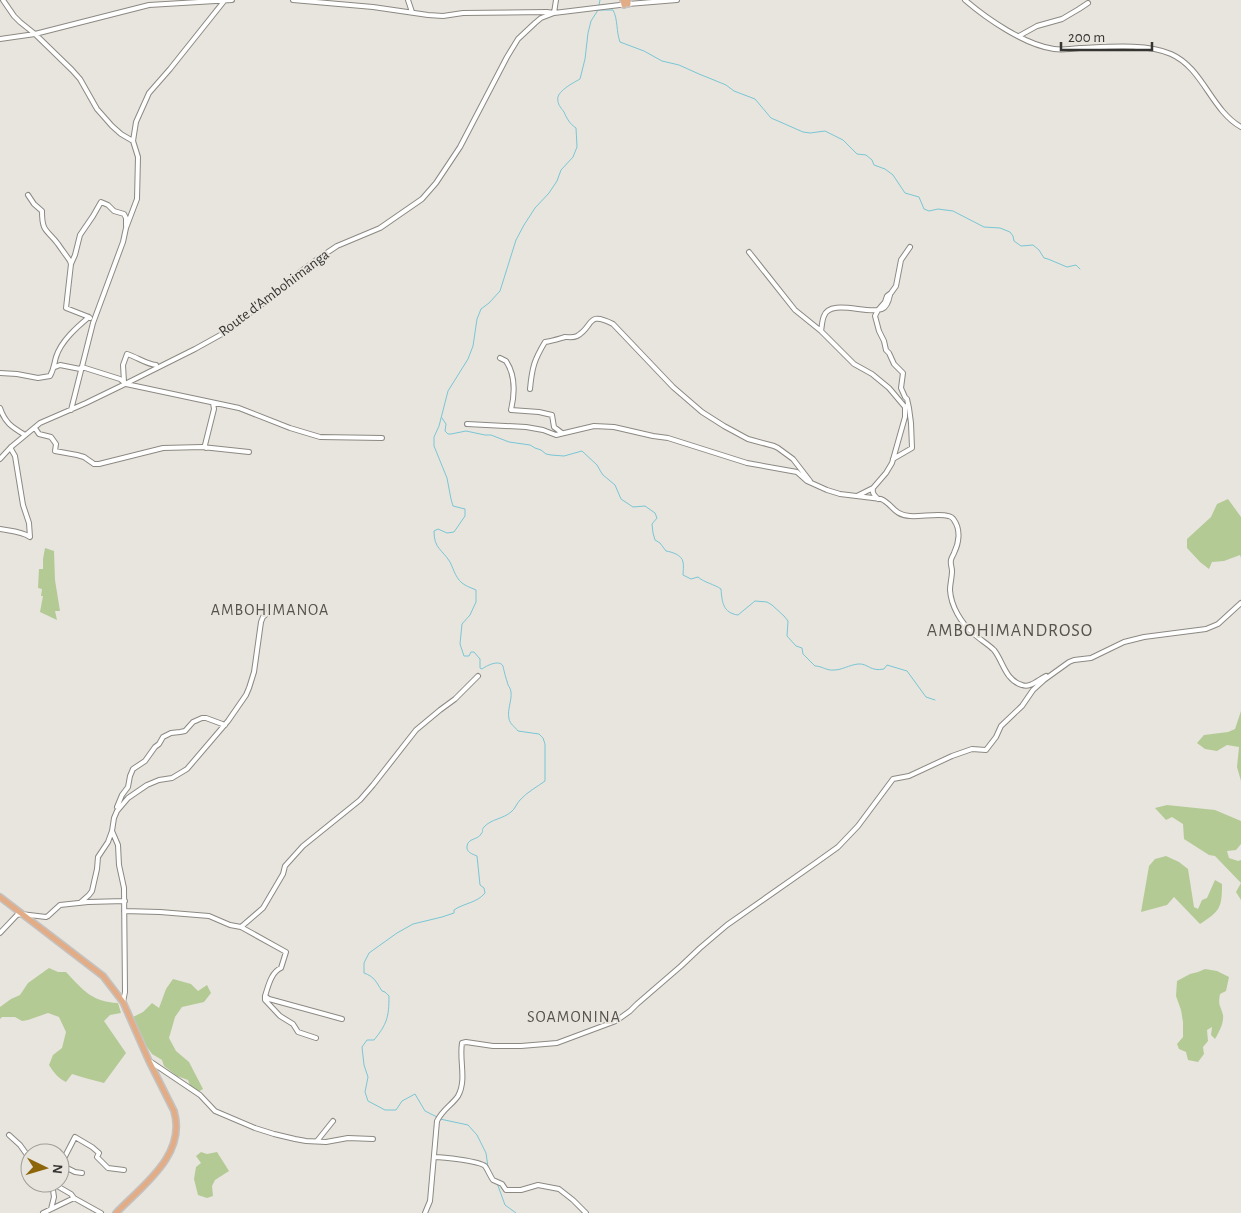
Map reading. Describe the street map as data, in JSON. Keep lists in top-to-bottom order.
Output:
{
  "streets": {
    "street": ["Route d'Ambohimanga"]
  },
  "districts": ["AMBOHIMANOA", "AMBOHIMANDROSO", "SOAMONINA"],
  "scale_bar": "200 m",
  "north": "right"
}
